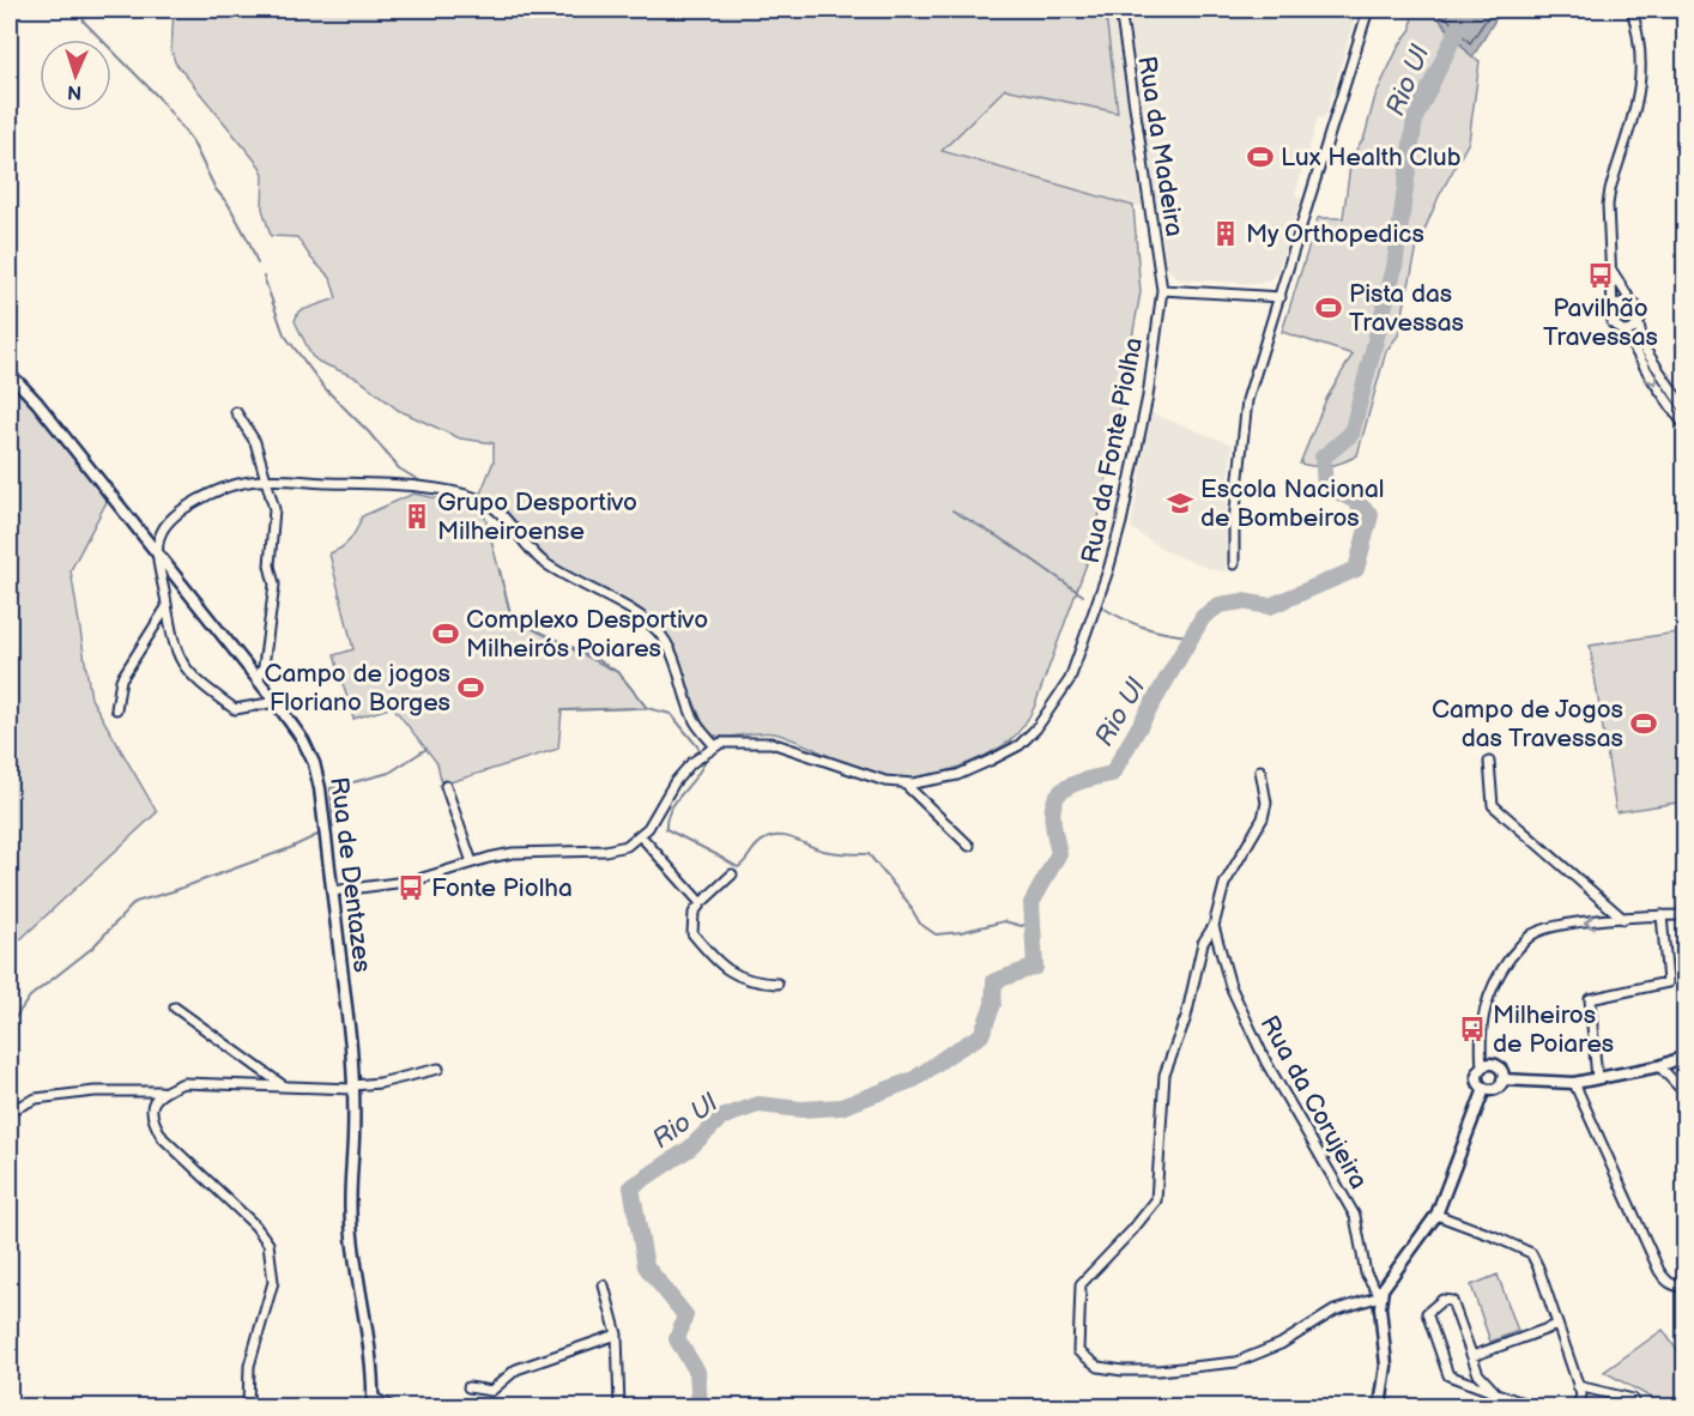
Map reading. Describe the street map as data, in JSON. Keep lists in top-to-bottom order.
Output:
{
  "streets": {
    "street": [
      "Rua da Madeira",
      "Rua da Fonte Piolha",
      "Rua de Dentazes",
      "Rua da Corujeira"
    ]
  },
  "crossings": [
    ["Rua da Madeira", "Rua da Fonte Piolha"]
  ],
  "water": ["Rio Ul"],
  "places": {
    "sports": [
      "Lux Health Club",
      "Pista das Travessas",
      "Complexo Desportivo Milheirós Poiares",
      "Campo de jogos Floriano Borges",
      "Campo de Jogos das Travessas"
    ],
    "building": ["My Orthopedics", "Grupo Desportivo Milheiroense"],
    "bus stop": ["Pavilhão Travessas", "Fonte Piolha", "Milheiros de Poiares"],
    "school or university": ["Escola Nacional de Bombeiros"]
  },
  "north": "bottom"
}
